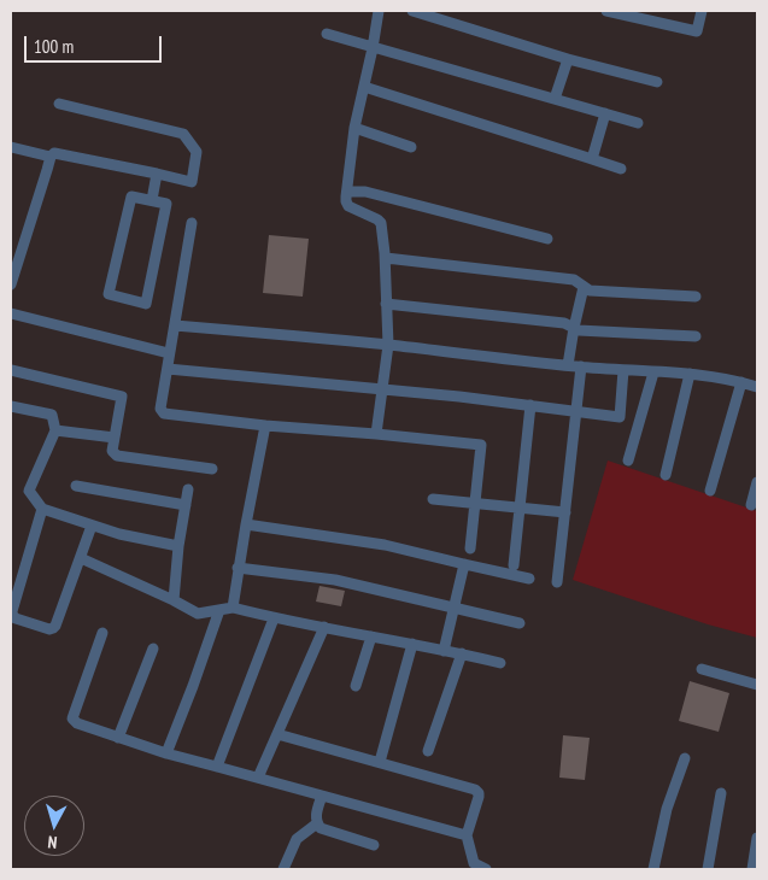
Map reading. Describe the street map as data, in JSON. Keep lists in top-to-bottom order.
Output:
{
  "scale_bar": "100 m",
  "north": "bottom"
}
